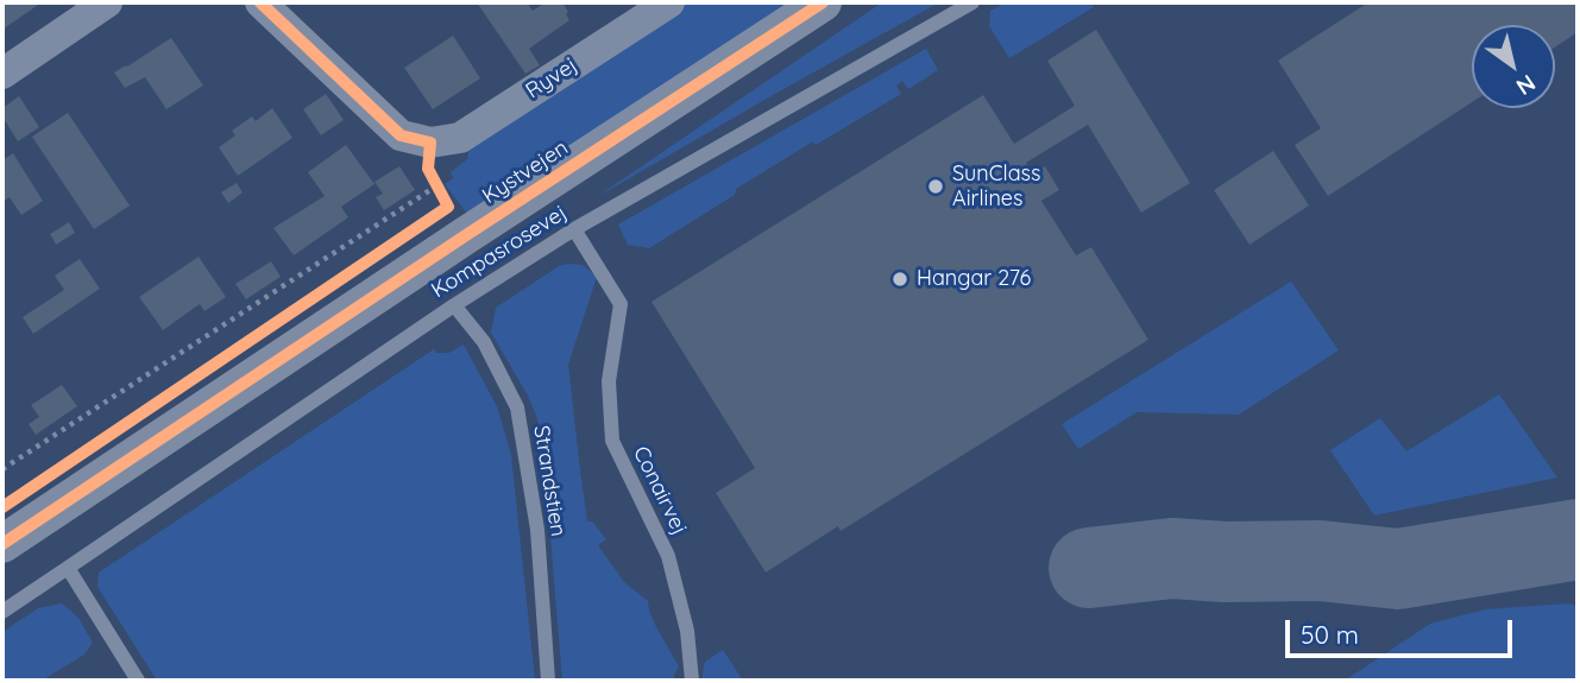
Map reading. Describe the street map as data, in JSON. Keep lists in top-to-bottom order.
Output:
{
  "streets": {
    "street": ["Ryvej", "Kystvejen"],
    "lane": ["Kompasrosevej", "Strandstien", "Conairvej"]
  },
  "crossings": [
    ["Kompasrosevej", "Strandstien"],
    ["Kompasrosevej", "Conairvej"]
  ],
  "places": ["SunClass Airlines", "Hangar 276"],
  "scale_bar": "50 m",
  "north": "bottom right"
}
